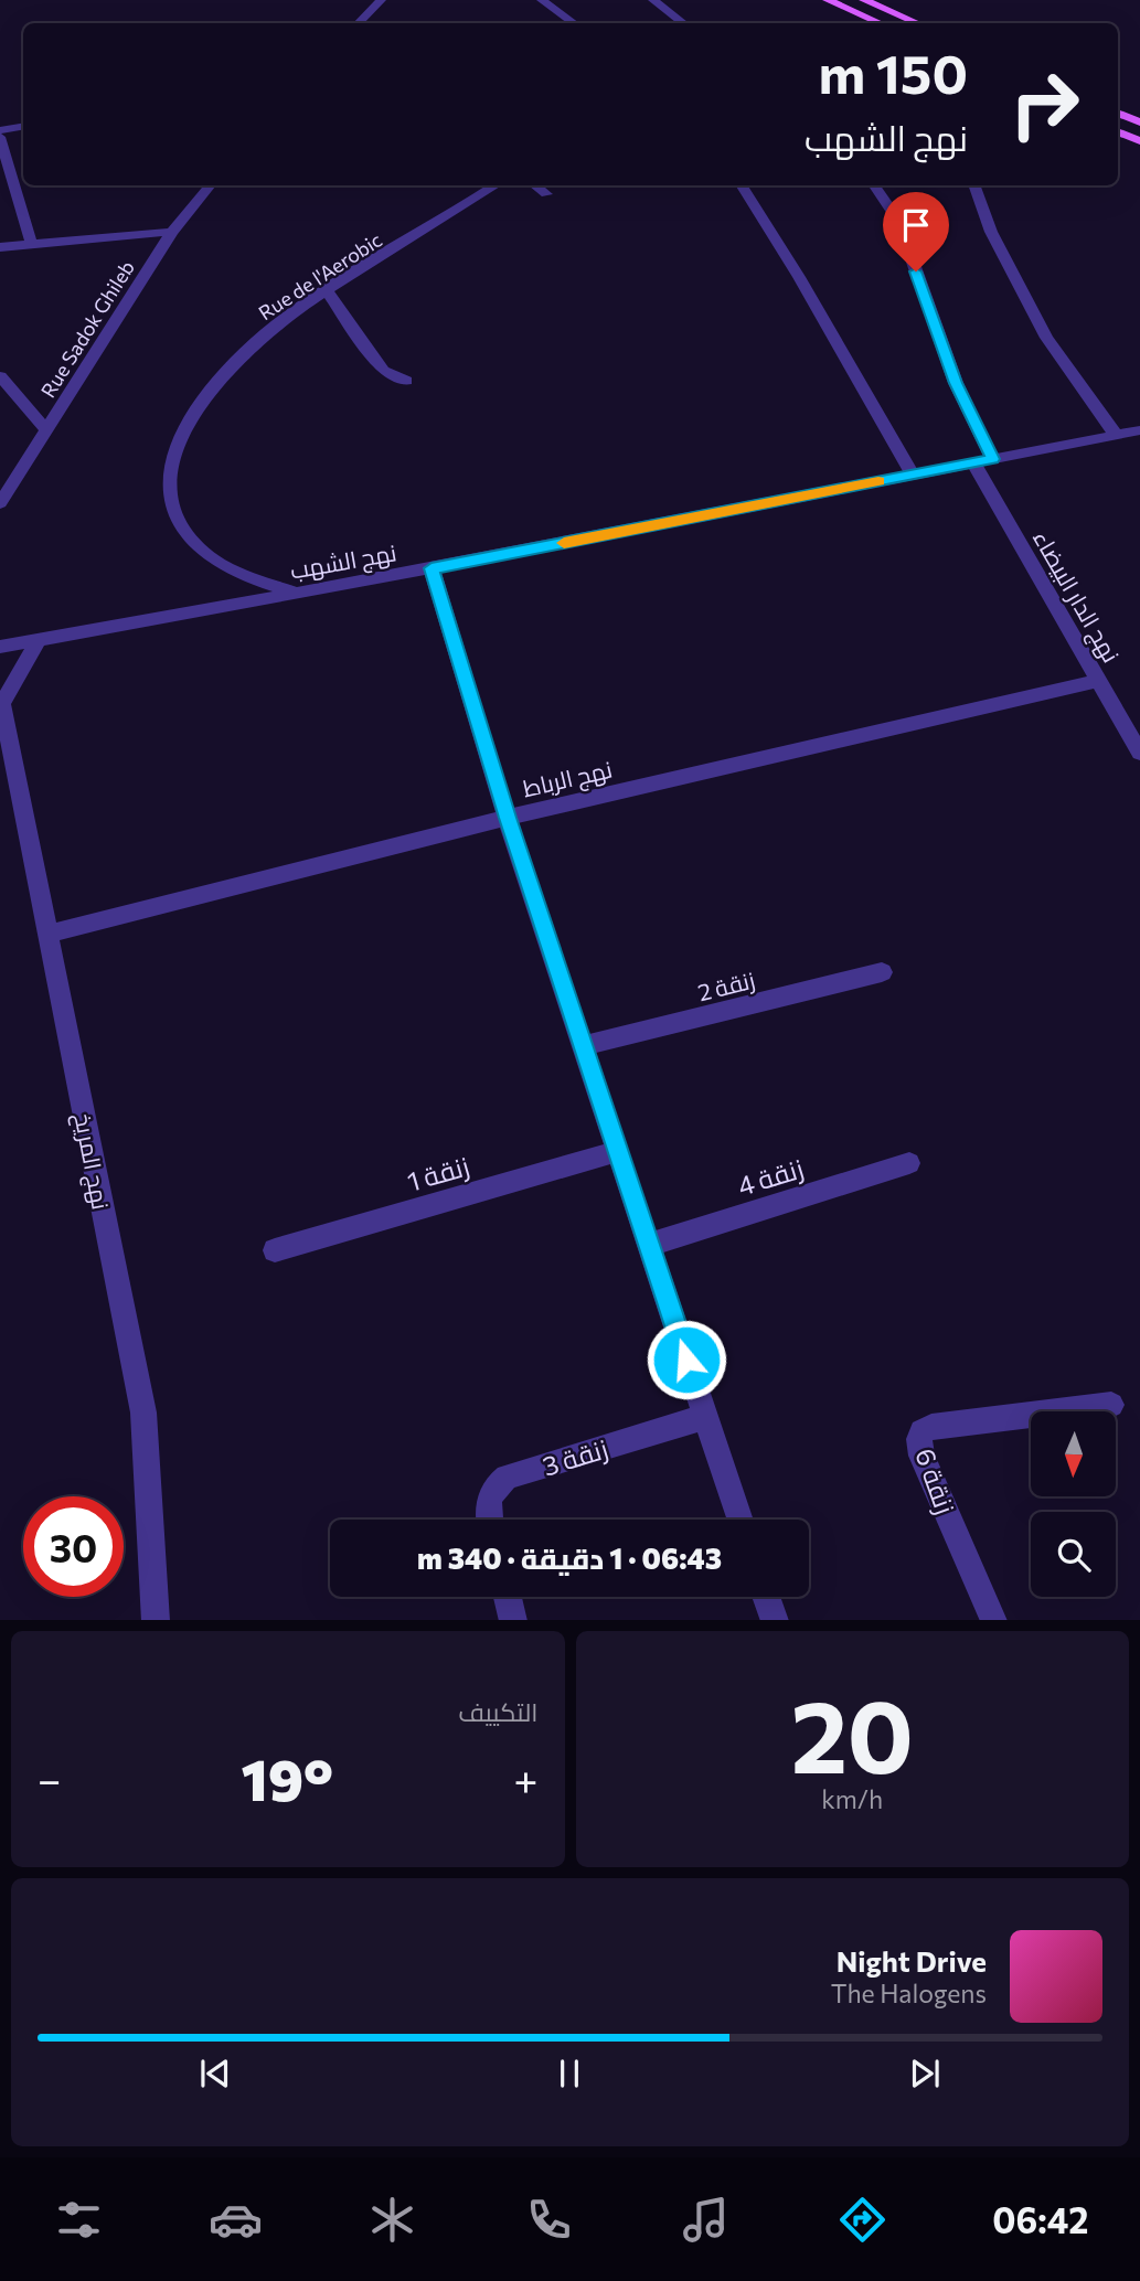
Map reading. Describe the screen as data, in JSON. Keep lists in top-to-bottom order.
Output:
{
  "streets": {
    "street": [
      "Rue de l'Aerobic",
      "Rue Sadok Ghileb",
      "نهج الشهب",
      "نهج الدار البيضاء",
      "نهج الرباط",
      "زنقة 2",
      "نهج المريخ",
      "زنقة 1",
      "زنقة 4",
      "زنقة 3",
      "زنقة 6"
    ]
  },
  "crossings": [
    ["Rue de l'Aerobic", "نهج الشهب"],
    ["نهج الشهب", "نهج الدار البيضاء"],
    ["نهج الدار البيضاء", "نهج الرباط"],
    ["نهج الرباط", "نهج المريخ"]
  ],
  "north": "bottom",
  "page": {
    "turn": ["150 m", "نهج الشهب"],
    "limit": "30",
    "trip": "06:43 · 1 دقيقة · 340 m",
    "tile": [
      ["20", "km/h"],
      "التكييف"
    ],
    "heat": ["−", "19°", "+"],
    "song": ["Night Drive", "The Halogens"],
    "tabs": "06:42"
  }
}
